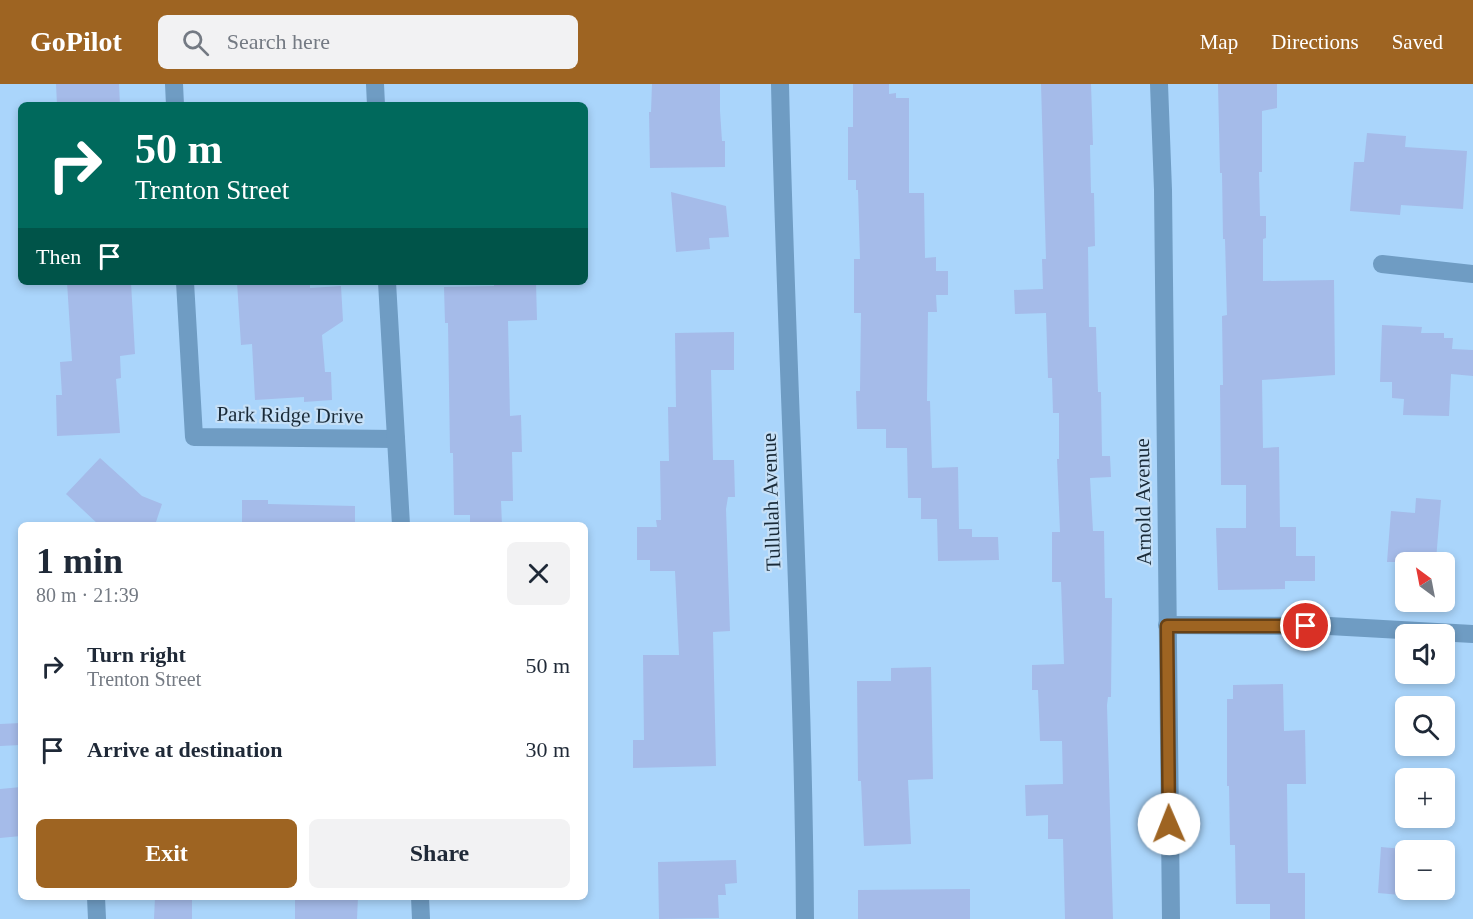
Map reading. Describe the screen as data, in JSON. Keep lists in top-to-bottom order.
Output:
{
  "streets": {
    "street": ["Park Ridge Drive", "Tullulah Avenue", "Arnold Avenue"]
  },
  "north": "top left",
  "page": {
    "header": "GoPilot",
    "search": "Search here",
    "nav": ["Map", "Directions", "Saved"],
    "turn": ["50 m", "Trenton Street"],
    "then": "Then",
    "heading": ["1 min", "80 m · 21:39"],
    "map_buttons": ["+", "−"],
    "list": [
      {
        "name": "Turn right",
        "note": "Trenton Street",
        "value": "50 m"
      },
      {
        "name": "Arrive at destination",
        "value": "30 m"
      }
    ],
    "buttons": ["Exit", "Share"]
  }
}
